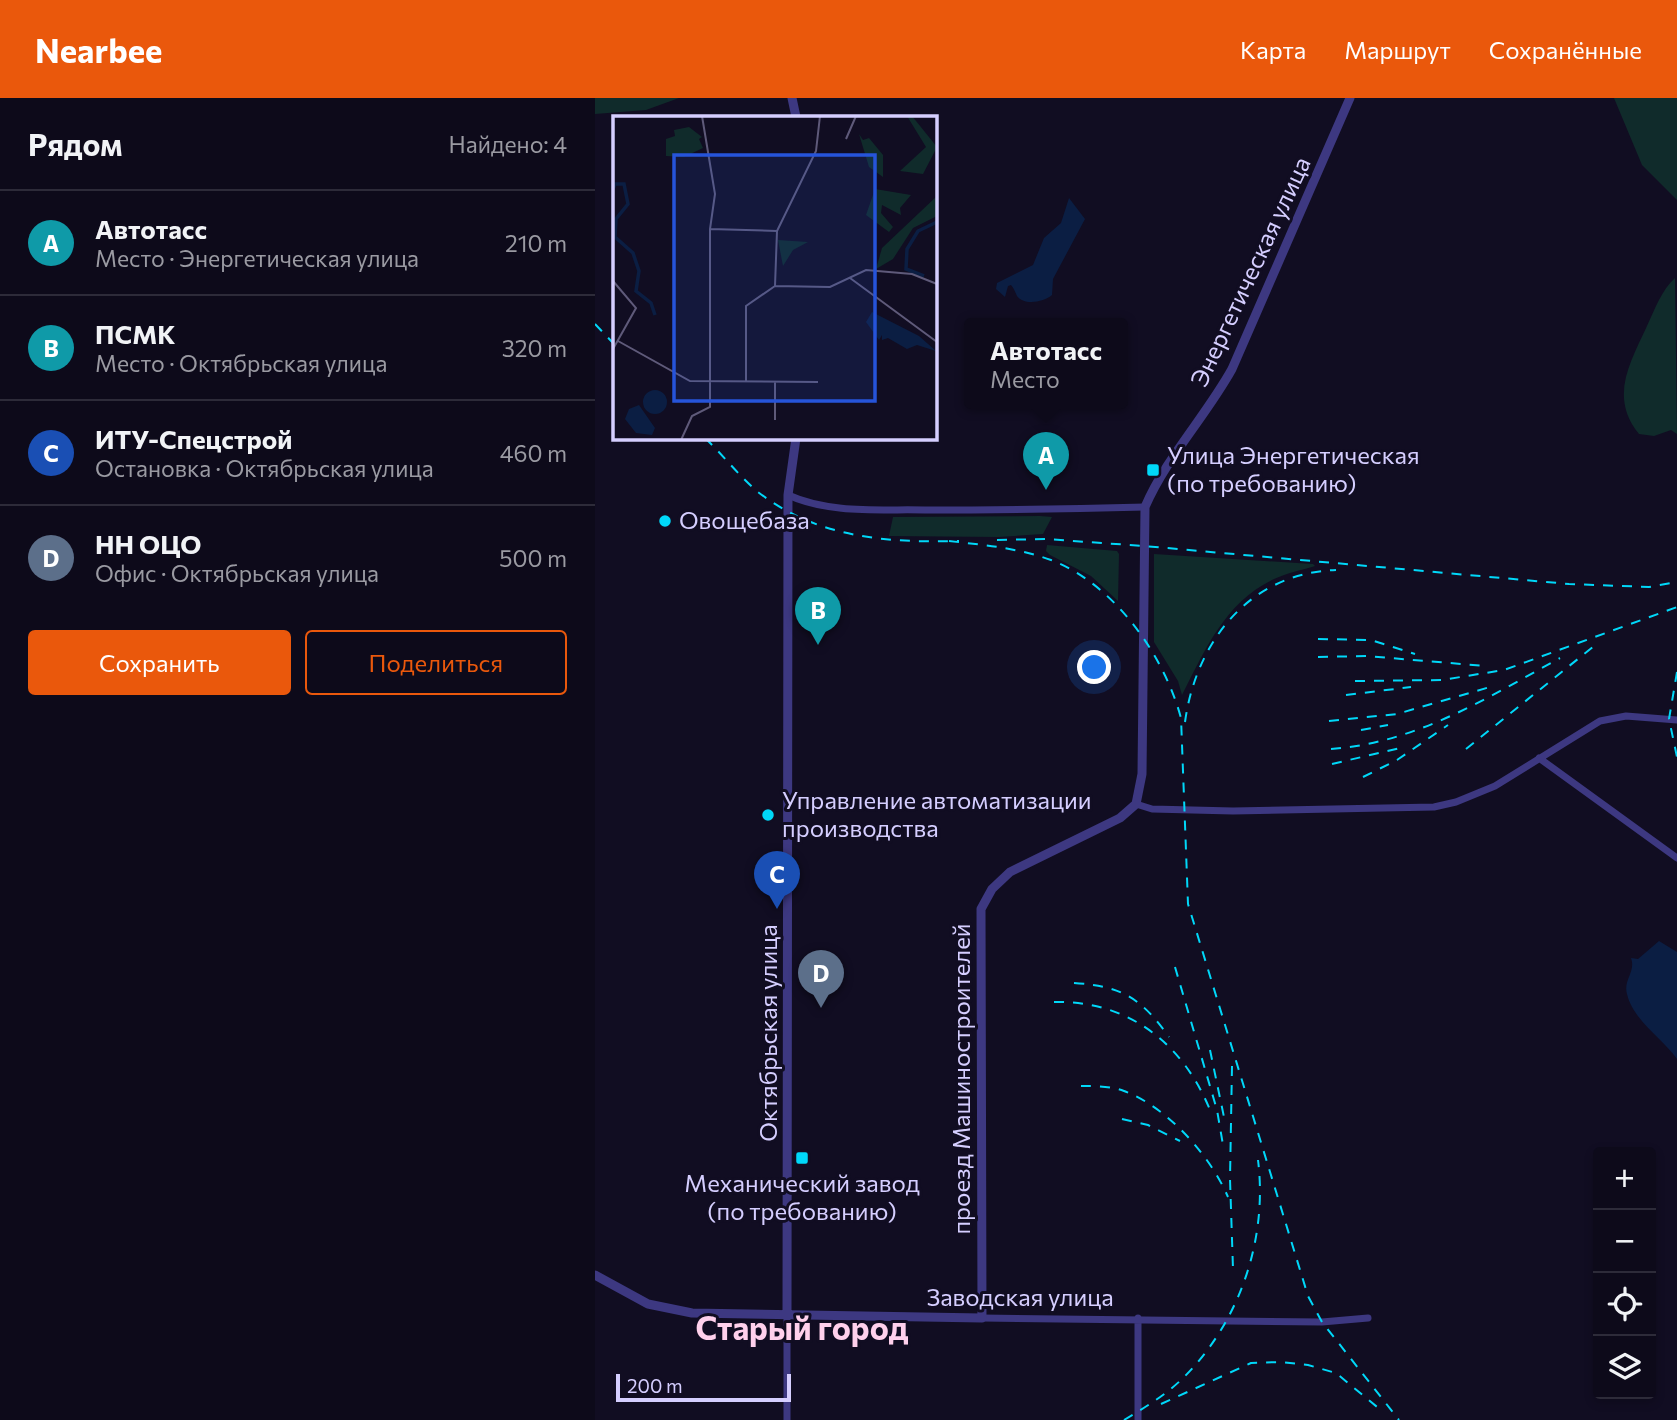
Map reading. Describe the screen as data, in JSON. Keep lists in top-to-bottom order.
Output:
{
  "streets": {
    "street": [
      "Энергетическая улица",
      "Октябрьская улица",
      "проезд Машиностроителей",
      "Заводская улица"
    ]
  },
  "crossings": [
    ["Октябрьская улица", "Заводская улица"],
    ["проезд Машиностроителей", "Заводская улица"]
  ],
  "districts": ["Старый город"],
  "places": {
    "transit": ["Улица Энергетическая (по требованию)", "Механический завод (по требованию)"],
    "other": ["Овощебаза", "Управление автоматизации производства"]
  },
  "scale_bar": "200 m",
  "page": {
    "header": "Nearbee",
    "nav": ["Карта", "Маршрут", "Сохранённые"],
    "heading": ["Рядом", "Найдено: 4"],
    "list": [
      {
        "mark": "A",
        "name": "Автотасс",
        "note": "Место · Энергетическая улица",
        "value": "210 m"
      },
      {
        "mark": "B",
        "name": "ПСМК",
        "note": "Место · Октябрьская улица",
        "value": "320 m"
      },
      {
        "mark": "C",
        "name": "ИТУ-Спецстрой",
        "note": "Остановка · Октябрьская улица",
        "value": "460 m"
      },
      {
        "mark": "D",
        "name": "НН ОЦО",
        "note": "Офис · Октябрьская улица",
        "value": "500 m"
      }
    ],
    "popup": ["Автотасс", "Место"],
    "pins": [
      "A",
      "B",
      "C",
      "D"
    ],
    "buttons": ["Сохранить", "Поделиться"],
    "map_buttons": ["+", "−"],
    "scale": "200 m"
  }
}
